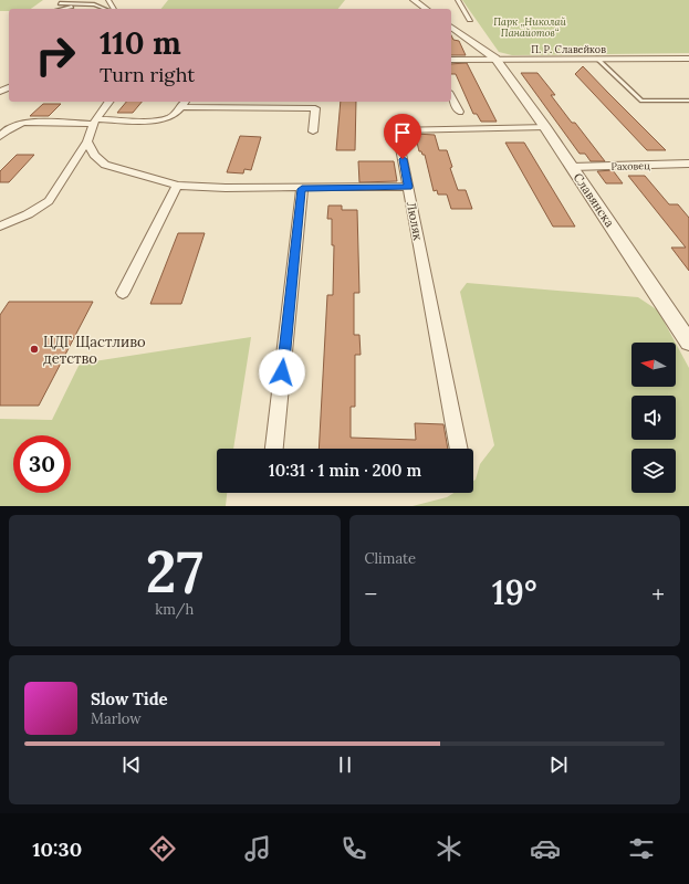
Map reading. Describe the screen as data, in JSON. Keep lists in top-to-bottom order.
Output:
{
  "streets": {
    "street": [
      "П. Р. Славейков",
      "Раховец",
      "Славянска",
      "Люляк"
    ]
  },
  "crossings": [
    ["П. Р. Славейков", "Славянска"],
    ["Раховец", "Славянска"],
    ["Славянска", "Люляк"]
  ],
  "parks": ["Парк „Николай Панайотов“"],
  "places": ["ЦДГ Щастливо детство"],
  "north": "left",
  "page": {
    "turn": ["110 m", "Turn right"],
    "limit": "30",
    "trip": "10:31 · 1 min · 200 m",
    "tile": [
      ["27", "km/h"],
      "Climate"
    ],
    "heat": ["−", "19°", "+"],
    "song": ["Slow Tide", "Marlow"],
    "tabs": "10:30"
  }
}
